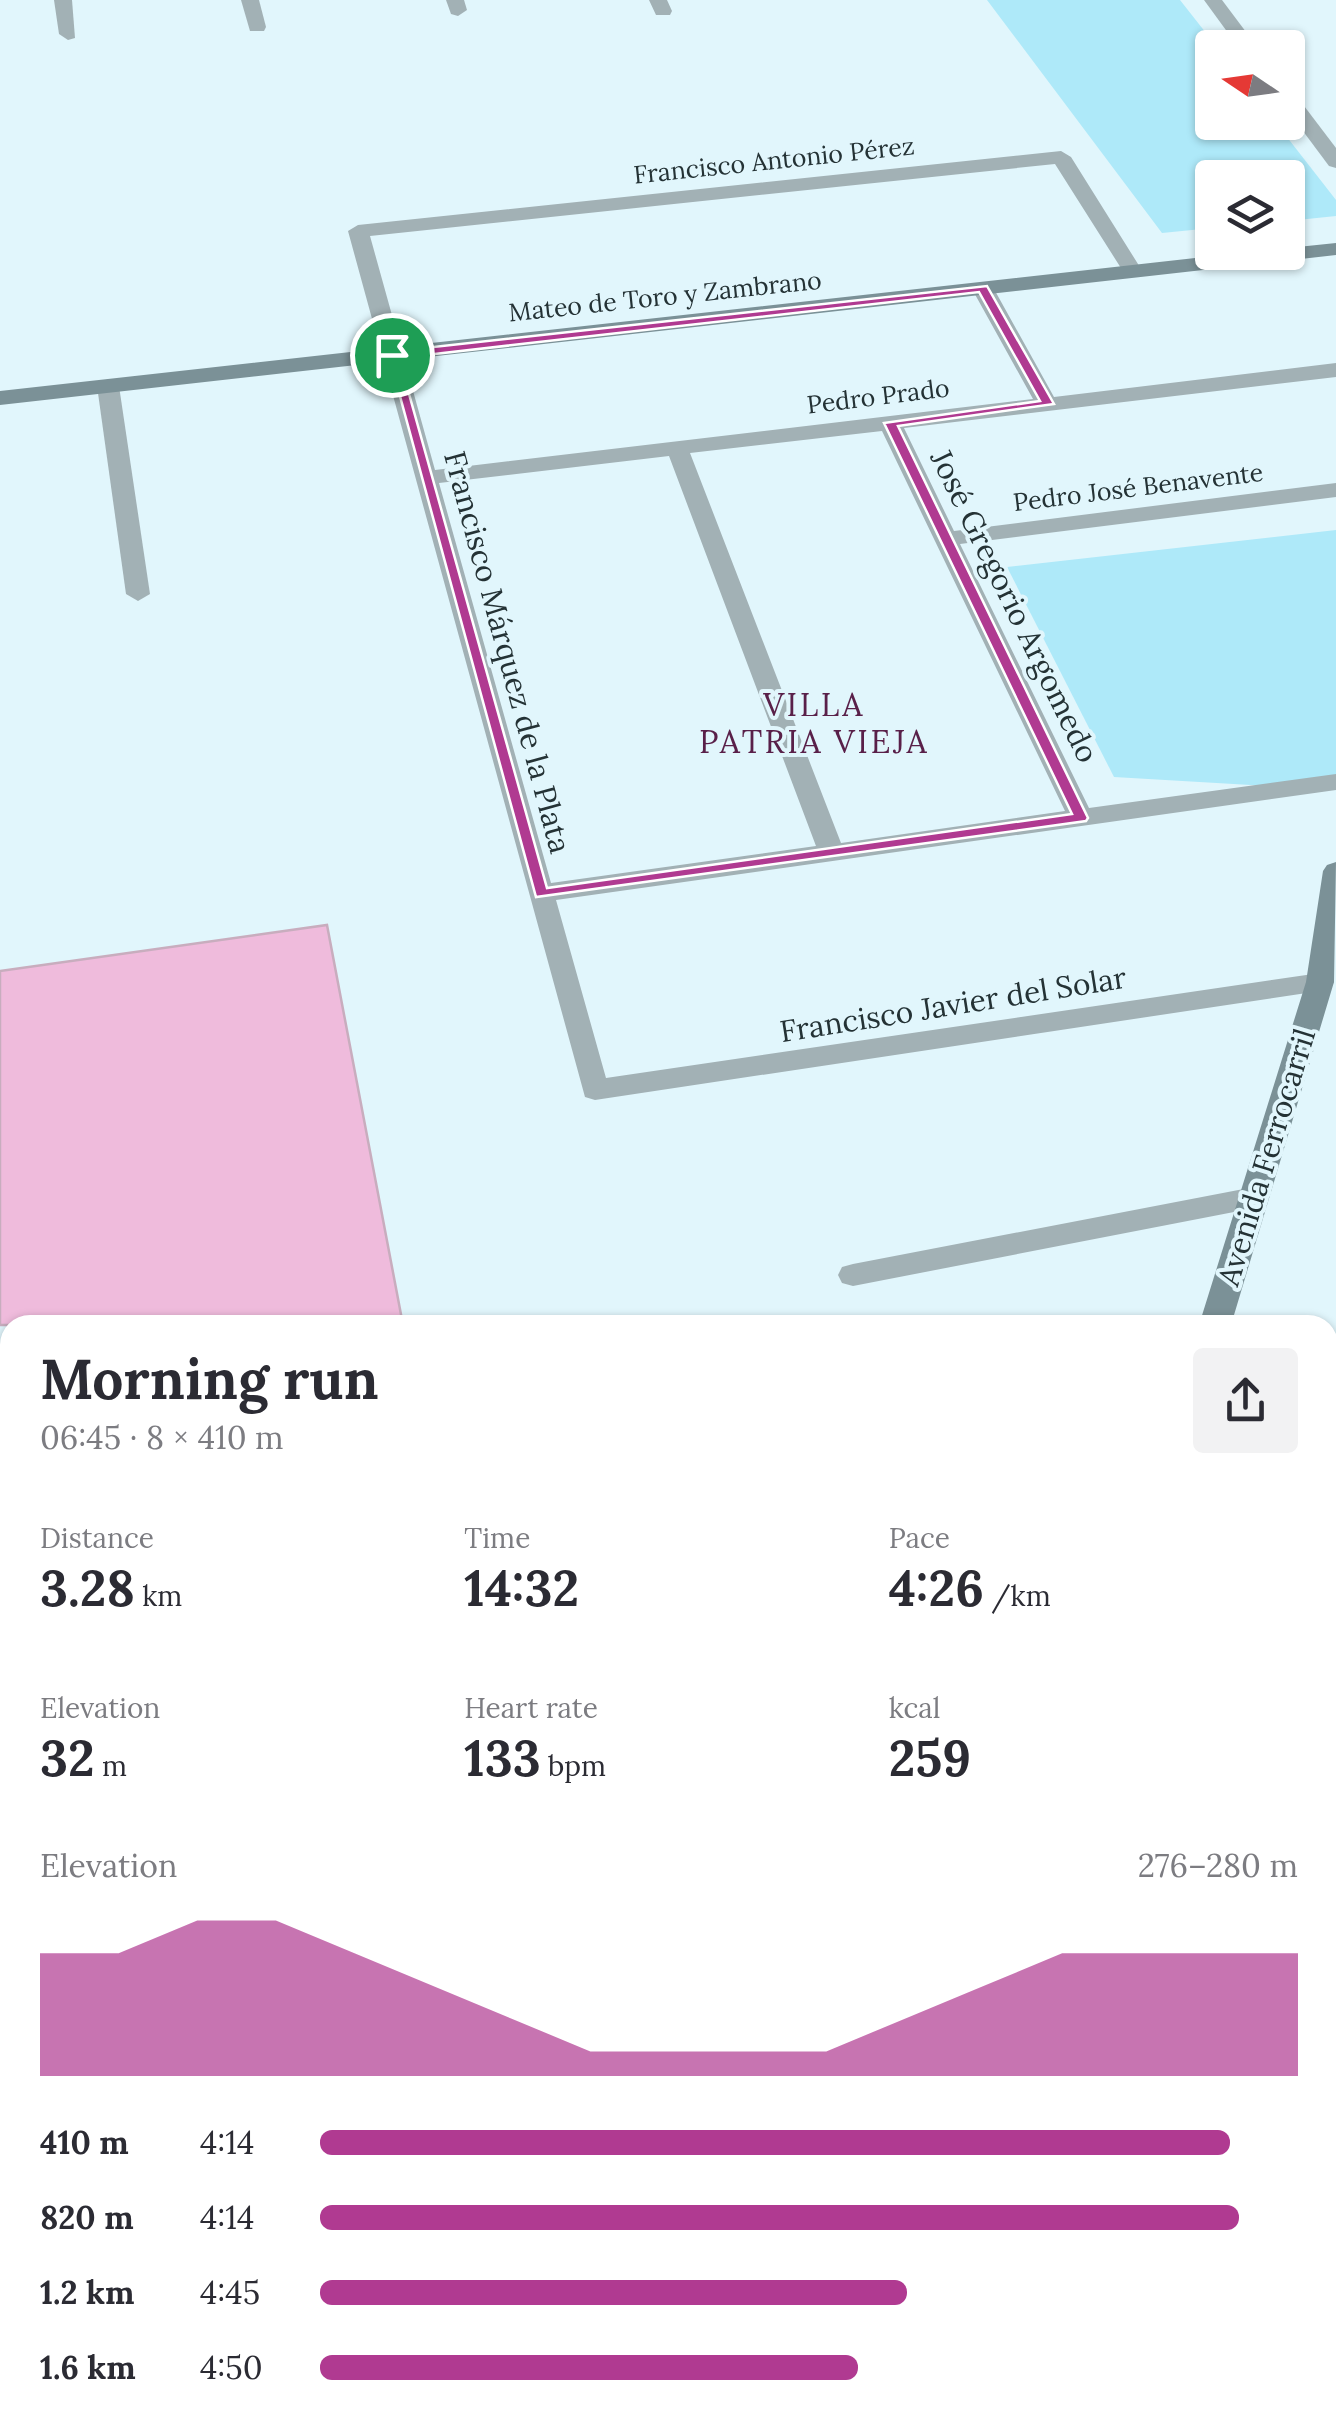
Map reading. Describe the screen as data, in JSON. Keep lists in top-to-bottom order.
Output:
{
  "streets": {
    "street": [
      "Francisco Antonio Pérez",
      "Mateo de Toro y Zambrano",
      "Pedro Prado",
      "Pedro José Benavente",
      "José Gregorio Argomedo",
      "Francisco Márquez de la Plata",
      "Francisco Javier del Solar",
      "Avenida Ferrocarril"
    ]
  },
  "crossings": [
    ["Francisco Antonio Pérez", "Mateo de Toro y Zambrano"],
    ["Francisco Antonio Pérez", "Francisco Márquez de la Plata"],
    ["Mateo de Toro y Zambrano", "Francisco Márquez de la Plata"],
    ["Pedro Prado", "José Gregorio Argomedo"],
    ["Pedro Prado", "Francisco Márquez de la Plata"],
    ["Pedro José Benavente", "José Gregorio Argomedo"],
    ["Francisco Márquez de la Plata", "Francisco Javier del Solar"],
    ["Francisco Javier del Solar", "Avenida Ferrocarril"]
  ],
  "districts": ["VILLA PATRIA VIEJA"],
  "north": "left",
  "page": {
    "heading": ["Morning run", "06:45 · 8 × 410 m"],
    "stats": [
      ["Distance", "3.28 km"],
      ["Time", "14:32"],
      ["Pace", "4:26 /km"],
      ["Elevation", "32 m"],
      ["Heart rate", "133 bpm"],
      ["kcal", "259"]
    ],
    "chart": ["Elevation", "276–280 m"],
    "list": [
      {
        "name": "410 m",
        "note": "4:14"
      },
      {
        "name": "820 m",
        "note": "4:14"
      },
      {
        "name": "1.2 km",
        "note": "4:45"
      },
      {
        "name": "1.6 km",
        "note": "4:50"
      }
    ]
  }
}
